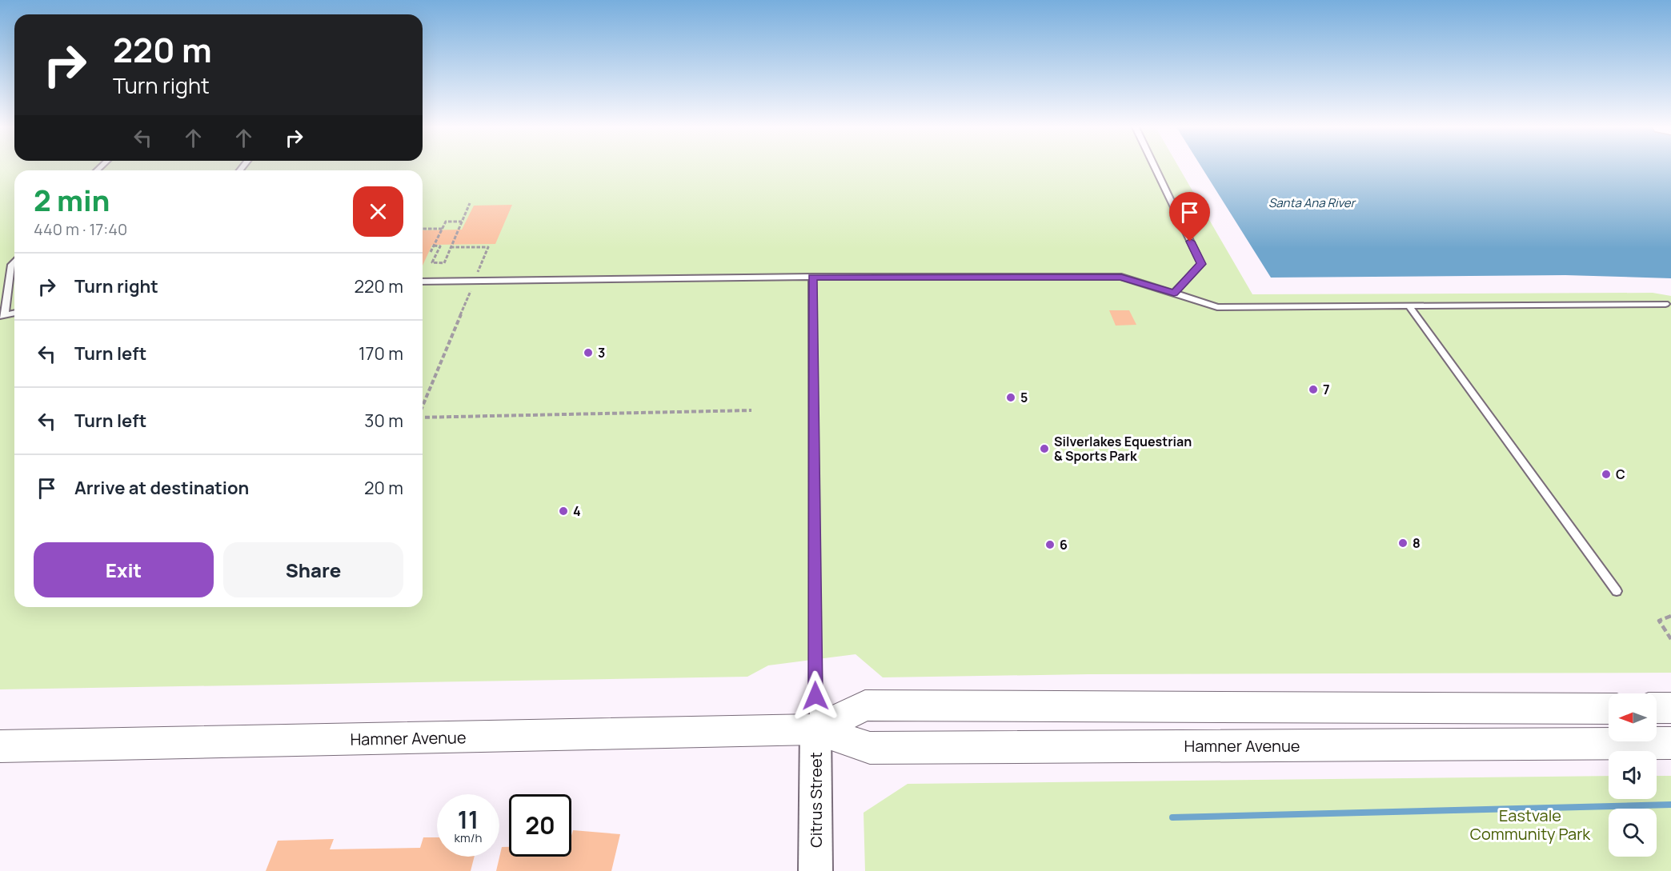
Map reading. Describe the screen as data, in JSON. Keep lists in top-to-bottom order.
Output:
{
  "streets": {
    "main road": ["Hamner Avenue"],
    "street": ["Citrus Street"]
  },
  "crossings": [
    ["Hamner Avenue", "Citrus Street"]
  ],
  "water": ["Santa Ana River"],
  "parks": ["Eastvale Community Park"],
  "places": [
    "3",
    "7",
    "5",
    "Silverlakes Equestrian & Sports Park",
    "C",
    "4",
    "8",
    "6"
  ],
  "north": "left",
  "page": {
    "turn": ["220 m", "Turn right"],
    "heading": ["2 min", "440 m · 17:40"],
    "list": [
      {
        "name": "Turn right",
        "value": "220 m"
      },
      {
        "name": "Turn left",
        "value": "170 m"
      },
      {
        "name": "Turn left",
        "value": "30 m"
      },
      {
        "name": "Arrive at destination",
        "value": "20 m"
      }
    ],
    "buttons": ["Exit", "Share"],
    "speed": "11 km/h",
    "limit": "20"
  }
}
